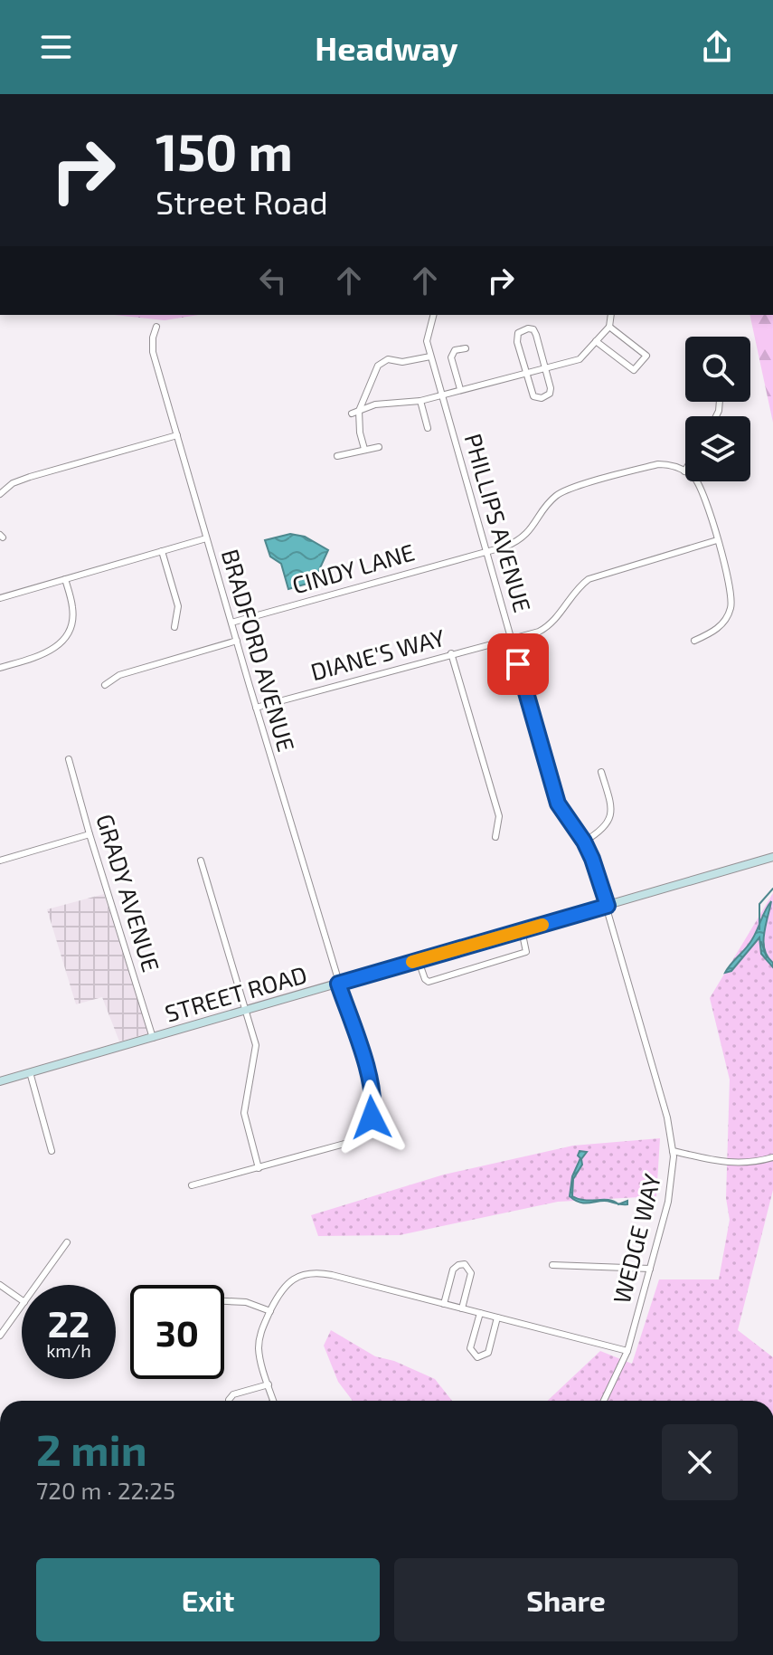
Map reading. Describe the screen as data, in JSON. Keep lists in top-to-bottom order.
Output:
{
  "streets": {
    "main road": ["STREET ROAD"],
    "street": [
      "PHILLIPS AVENUE",
      "CINDY LANE",
      "BRADFORD AVENUE",
      "DIANE'S WAY",
      "GRADY AVENUE",
      "WEDGE WAY"
    ]
  },
  "crossings": [
    ["PHILLIPS AVENUE", "CINDY LANE"],
    ["PHILLIPS AVENUE", "DIANE'S WAY"],
    ["PHILLIPS AVENUE", "STREET ROAD"],
    ["PHILLIPS AVENUE", "WEDGE WAY"],
    ["CINDY LANE", "BRADFORD AVENUE"],
    ["BRADFORD AVENUE", "DIANE'S WAY"],
    ["BRADFORD AVENUE", "STREET ROAD"],
    ["GRADY AVENUE", "STREET ROAD"],
    ["STREET ROAD", "WEDGE WAY"]
  ],
  "page": {
    "header": "Headway",
    "turn": ["150 m", "Street Road"],
    "speed": "22 km/h",
    "limit": "30",
    "heading": ["2 min", "720 m · 22:25"],
    "buttons": ["Exit", "Share"]
  }
}
